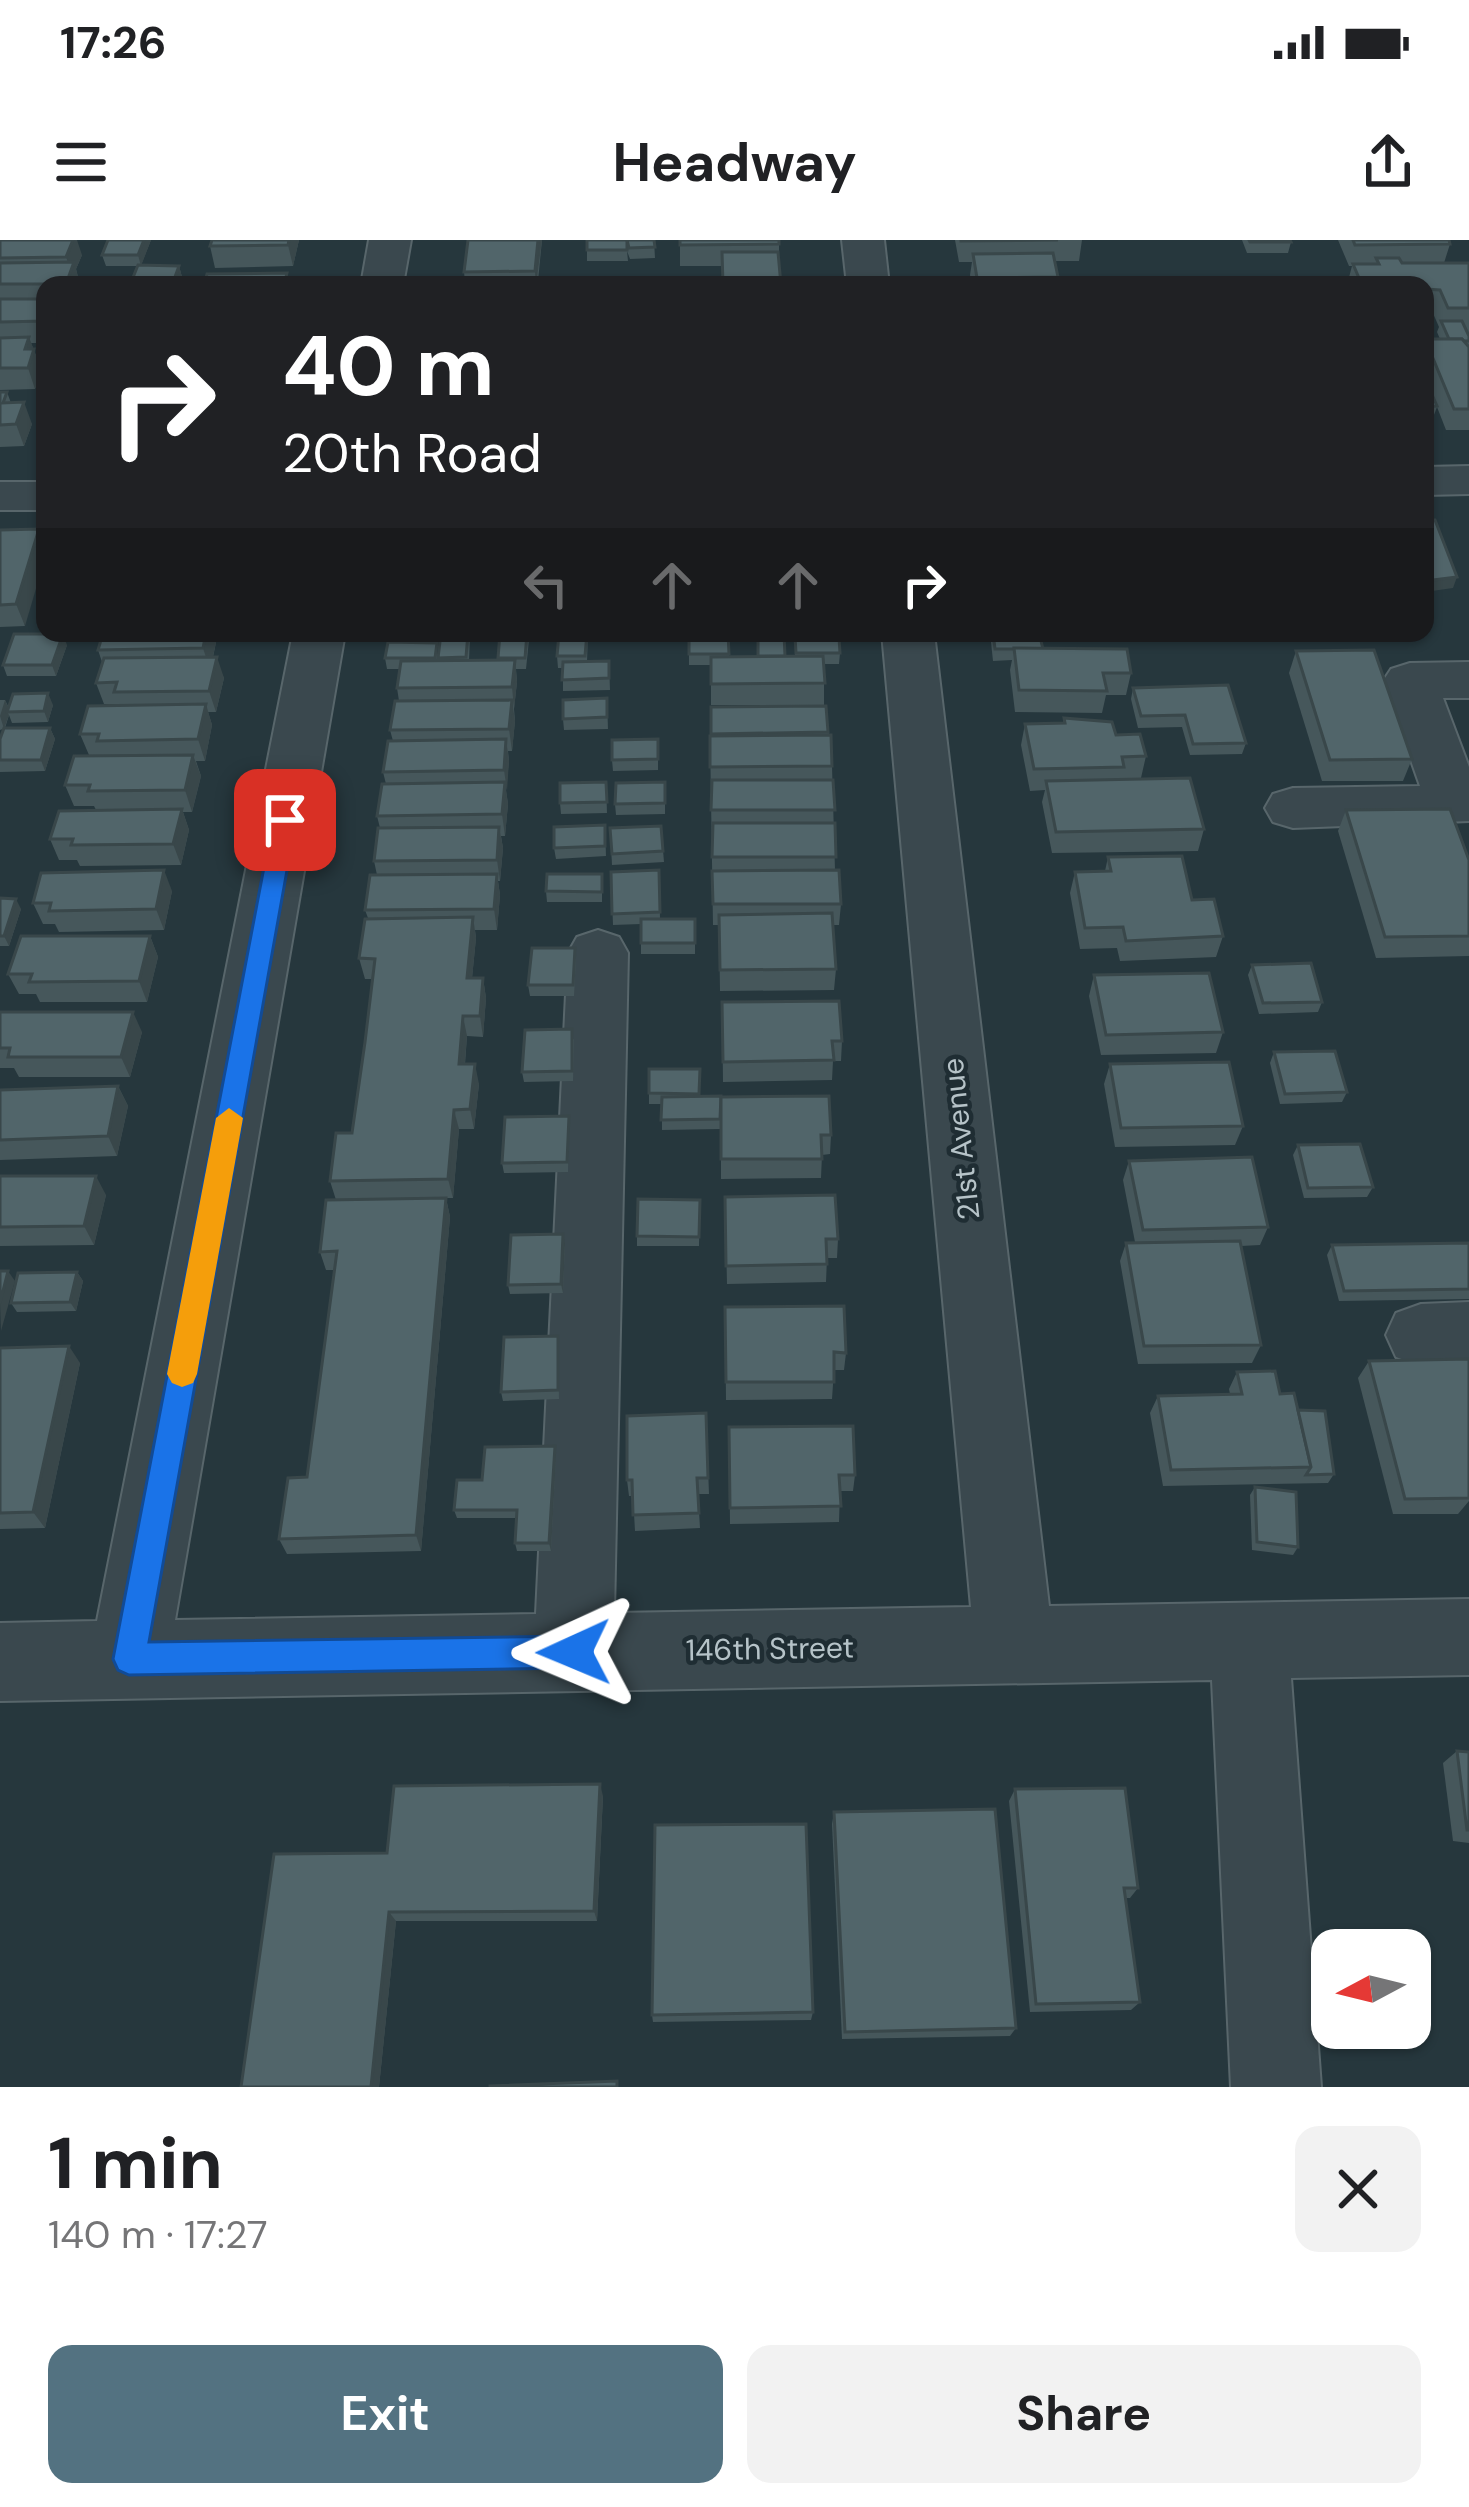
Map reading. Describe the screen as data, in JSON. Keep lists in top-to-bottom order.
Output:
{
  "streets": {
    "street": ["21st Avenue", "146th Street"]
  },
  "crossings": [
    ["21st Avenue", "146th Street"]
  ],
  "north": "left",
  "page": {
    "status": "17:26",
    "header": "Headway",
    "turn": ["40 m", "20th Road"],
    "heading": ["1 min", "140 m · 17:27"],
    "buttons": ["Exit", "Share"]
  }
}
